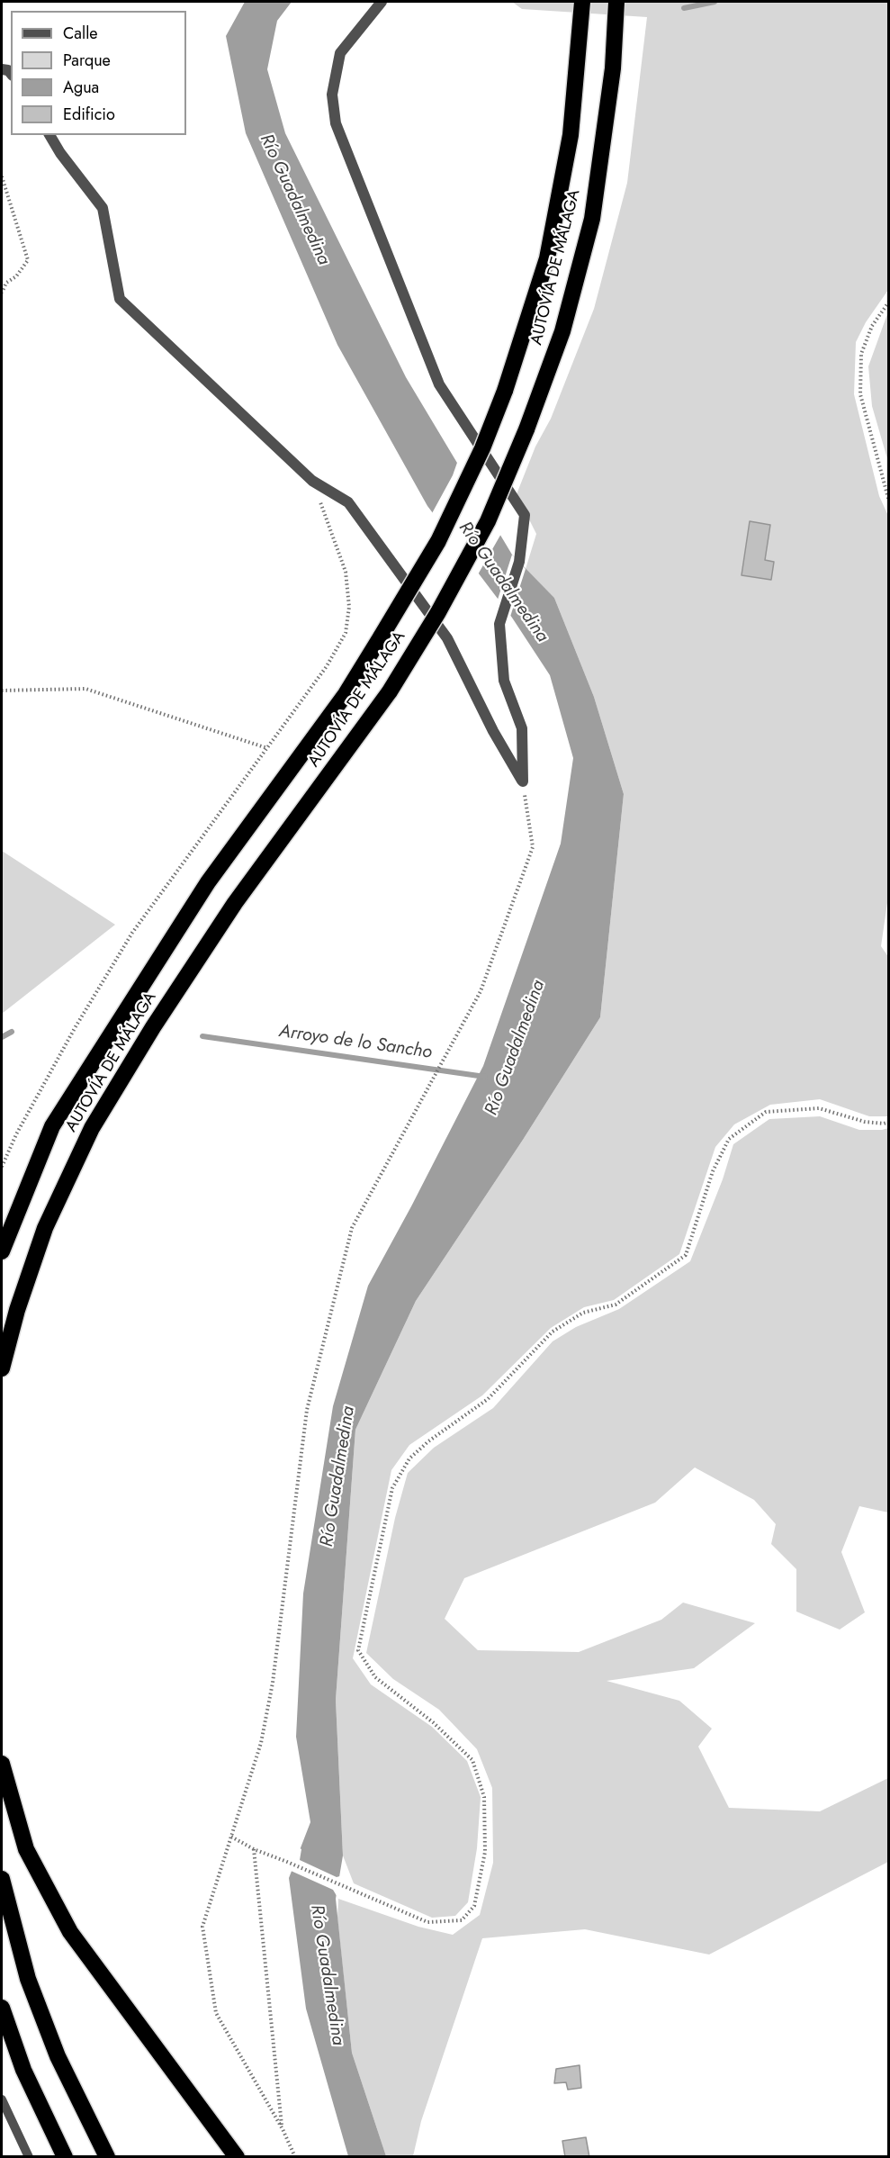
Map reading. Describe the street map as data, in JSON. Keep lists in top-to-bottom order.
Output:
{
  "streets": {
    "highway": ["AUTOVÍA DE MÁLAGA"]
  },
  "water": ["Río Guadalmedina", "Arroyo de lo Sancho"],
  "legend": [
    "Calle",
    "Parque",
    "Agua",
    "Edificio"
  ]
}
